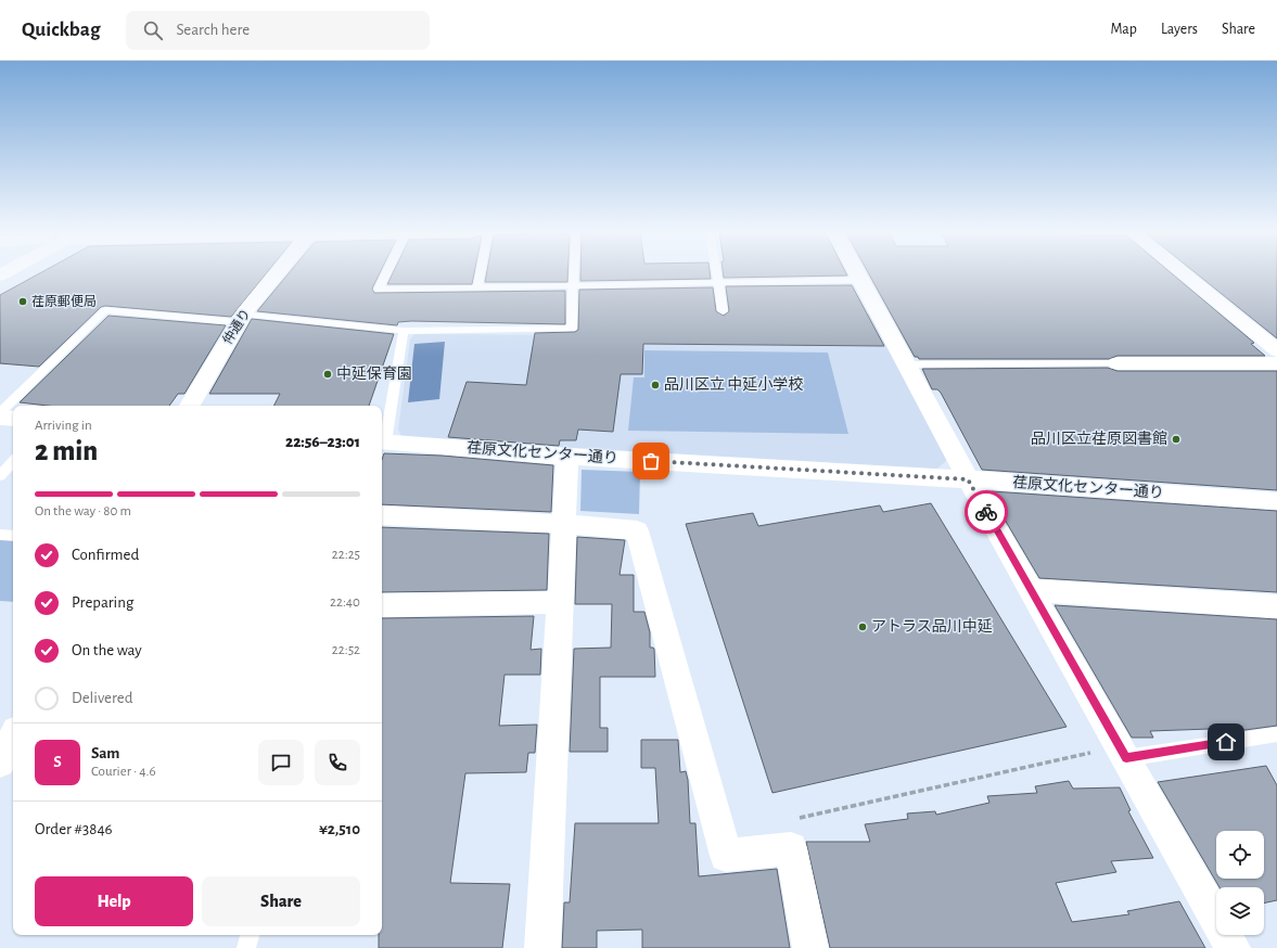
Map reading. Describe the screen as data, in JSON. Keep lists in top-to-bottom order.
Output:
{
  "streets": {
    "street": ["仲通り", "荏原文化センター通り"]
  },
  "places": [
    "荏原郵便局",
    "中延保育園",
    "品川区立 中延小学校",
    "品川区立荏原図書館",
    "アトラス品川中延"
  ],
  "page": {
    "header": "Quickbag",
    "search": "Search here",
    "nav": ["Map", "Layers", "Share"],
    "heading": ["2 min", "Arriving in", "22:56–23:01"],
    "panel": [
      "Sam",
      "Courier · 4.6",
      "Order #3846",
      "¥2,510"
    ],
    "bar": "On the way · 80 m",
    "list": [
      ["Confirmed", "22:25"],
      ["Preparing", "22:40"],
      ["On the way", "22:52"],
      "Delivered"
    ],
    "round": "S",
    "buttons": ["Help", "Share"]
  }
}
